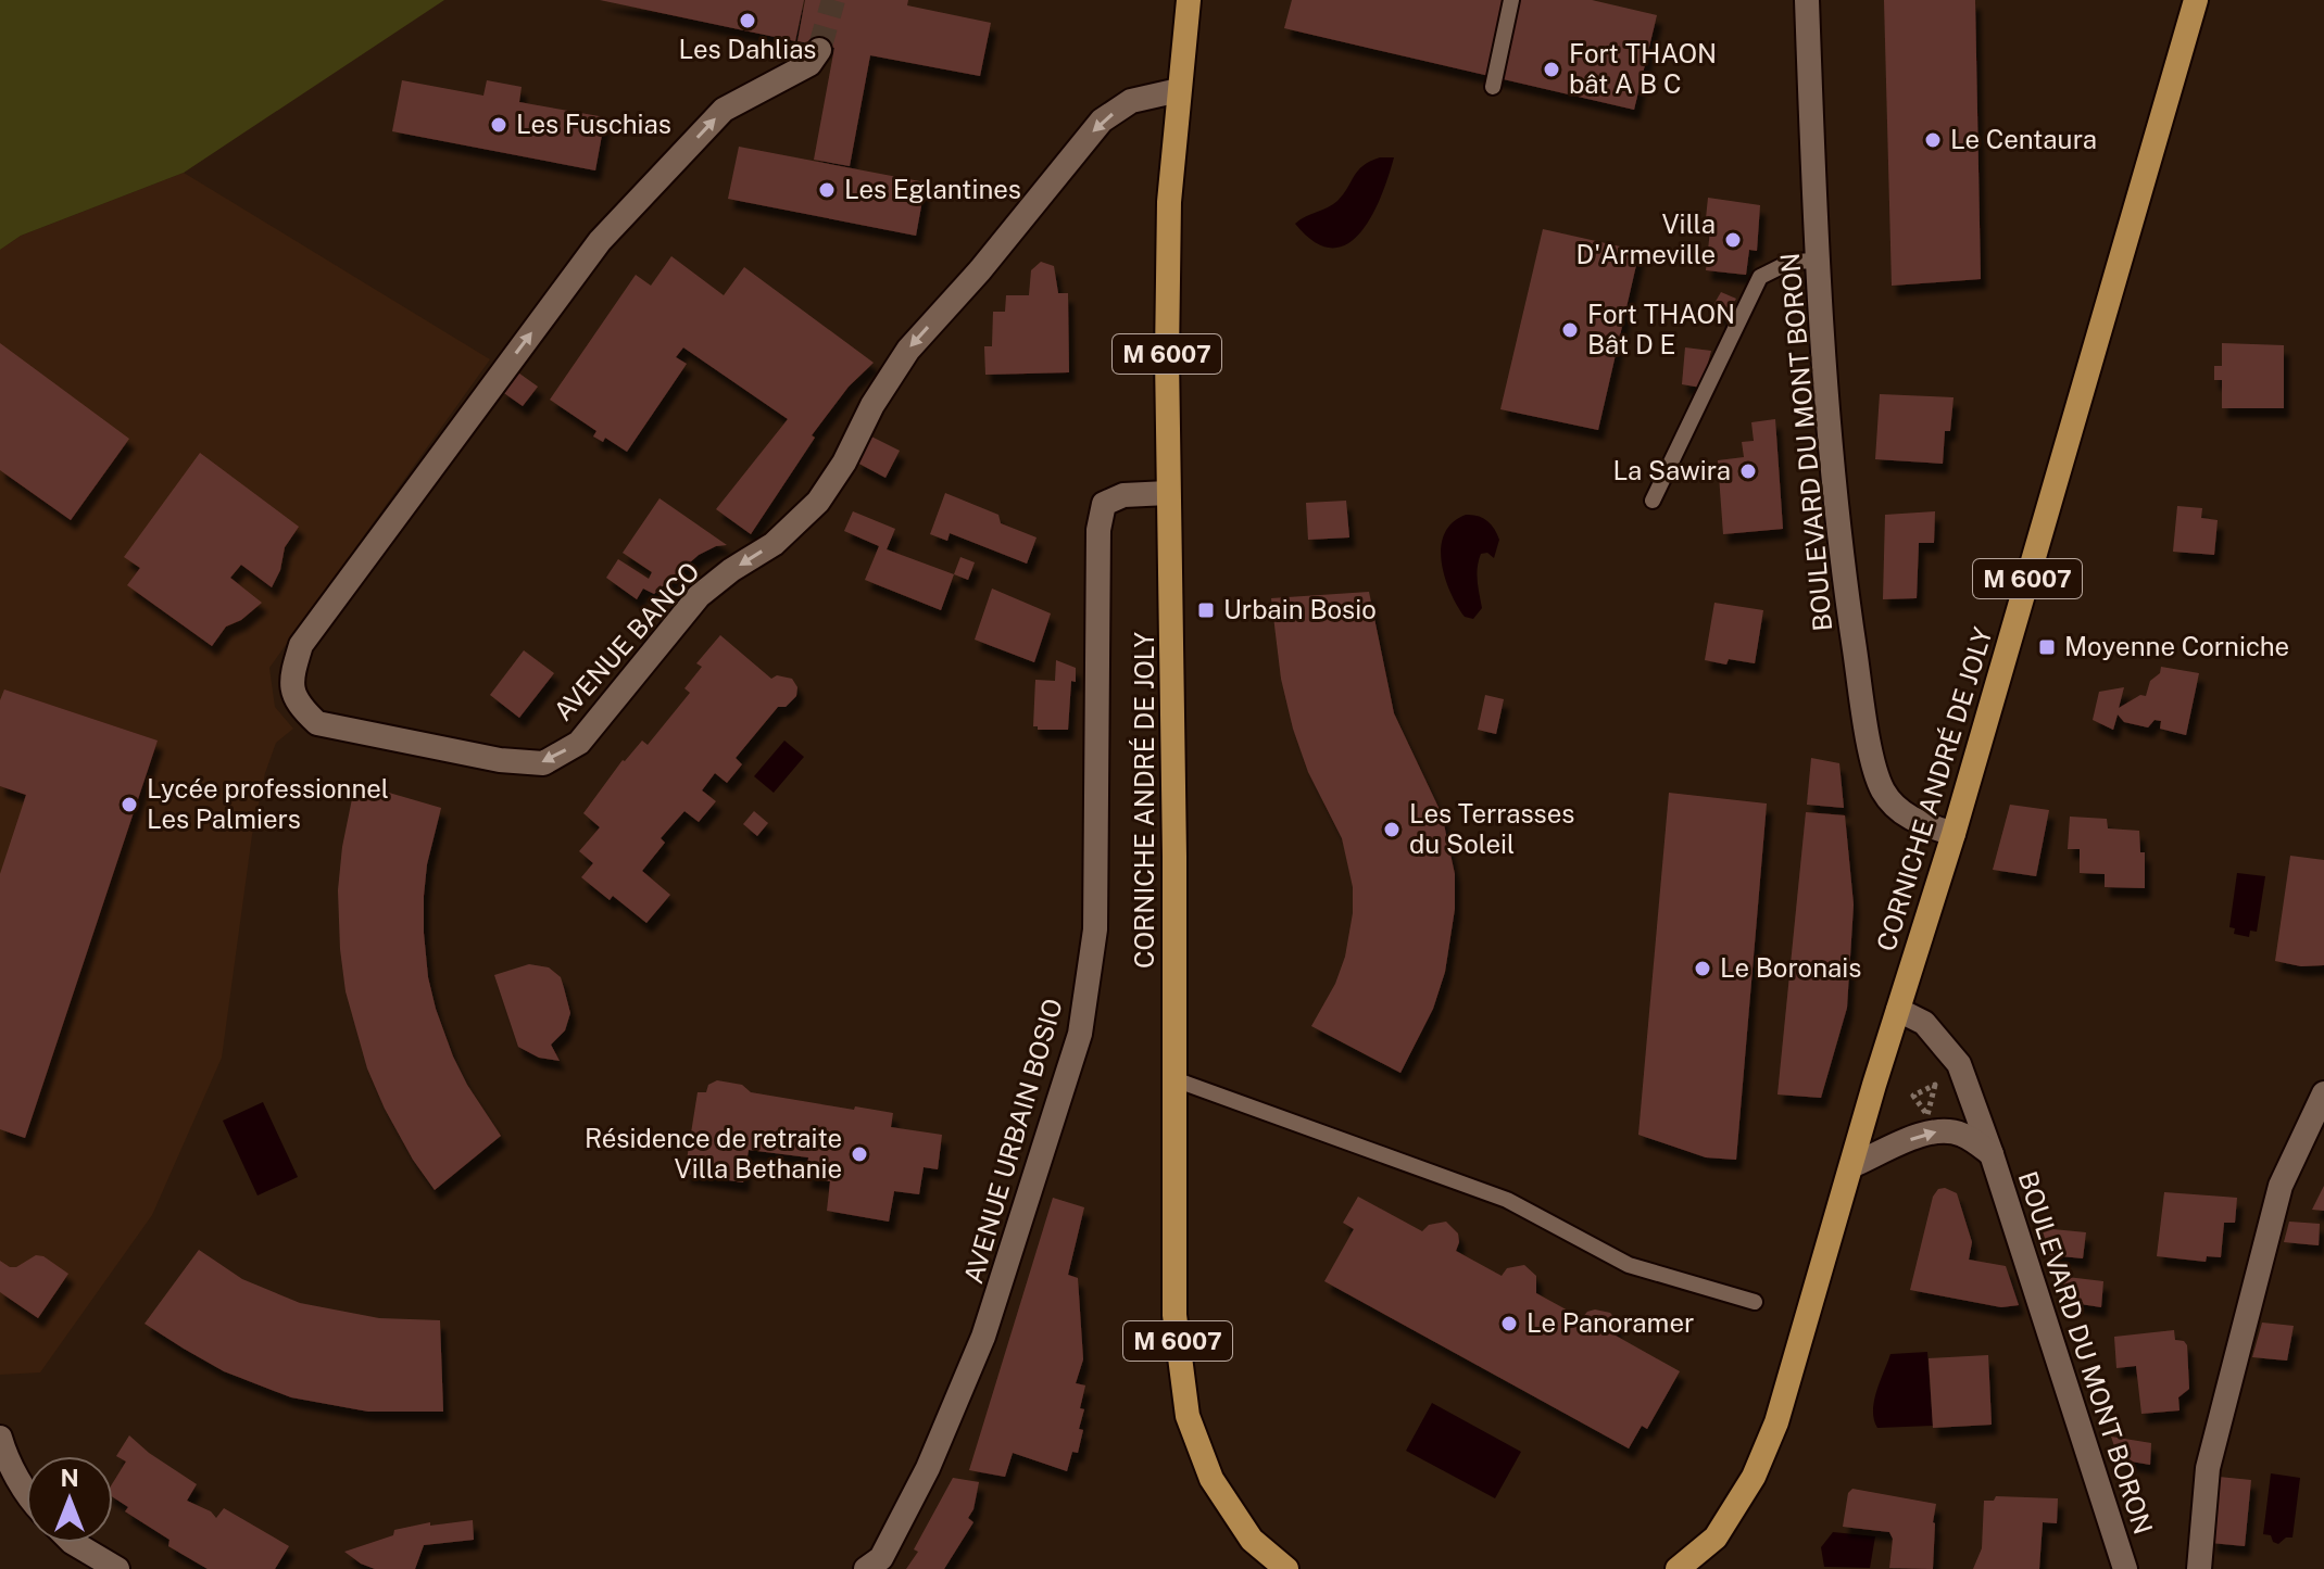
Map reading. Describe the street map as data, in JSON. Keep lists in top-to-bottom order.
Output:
{
  "streets": {
    "main road": ["M 6007", "CORNICHE ANDRÉ DE JOLY"],
    "street": ["BOULEVARD DU MONT BORON", "AVENUE BANCO", "AVENUE URBAIN BOSIO"]
  },
  "crossings": [
    ["BOULEVARD DU MONT BORON", "CORNICHE ANDRÉ DE JOLY"],
    ["AVENUE BANCO", "CORNICHE ANDRÉ DE JOLY"],
    ["CORNICHE ANDRÉ DE JOLY", "AVENUE URBAIN BOSIO"]
  ],
  "places": {
    "other": [
      "Les Dahlias",
      "Fort THAON bât A B C",
      "Les Fuschias",
      "Le Centaura",
      "Les Eglantines",
      "Villa D'Armeville",
      "Fort THAON Bât D E",
      "La Sawira",
      "Lycée professionnel Les Palmiers",
      "Les Terrasses du Soleil",
      "Le Boronais",
      "Résidence de retraite Villa Bethanie",
      "Le Panoramer"
    ],
    "transit": ["Urbain Bosio", "Moyenne Corniche"]
  },
  "north": "top"
}
